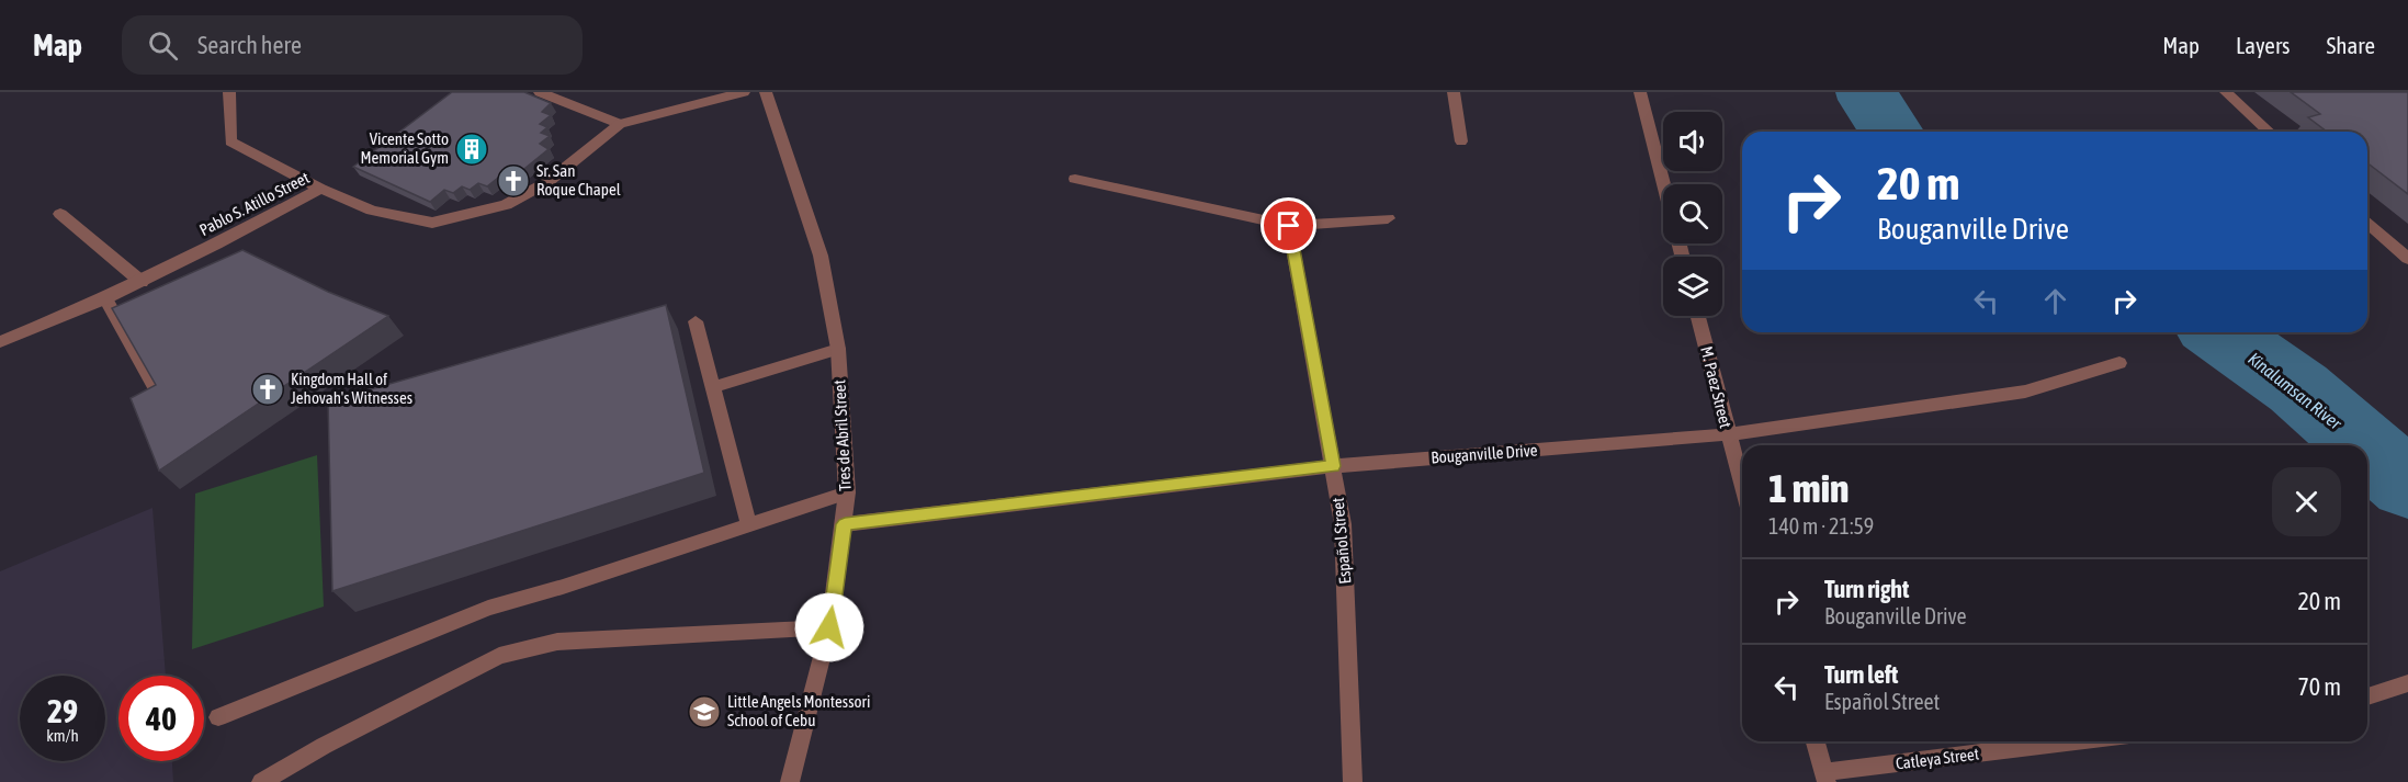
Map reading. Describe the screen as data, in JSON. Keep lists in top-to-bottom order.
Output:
{
  "streets": {
    "street": [
      "Pablo S. Atillo Street",
      "M. Paez Street",
      "Tres de Abril Street",
      "Bouganville Drive",
      "Español Street",
      "Catleya Street"
    ]
  },
  "crossings": [
    ["M. Paez Street", "Bouganville Drive"],
    ["Tres de Abril Street", "Bouganville Drive"],
    ["Bouganville Drive", "Español Street"]
  ],
  "water": ["Kinalumsan River"],
  "places": {
    "building": ["Vicente Sotto Memorial Gym"],
    "church": ["Sr. San Roque Chapel", "Kingdom Hall of Jehovah's Witnesses"],
    "school or university": ["Little Angels Montessori School of Cebu"]
  },
  "page": {
    "header": "Map",
    "search": "Search here",
    "nav": ["Map", "Layers", "Share"],
    "turn": ["20 m", "Bouganville Drive"],
    "heading": ["1 min", "140 m · 21:59"],
    "list": [
      {
        "name": "Turn right",
        "note": "Bouganville Drive",
        "value": "20 m"
      },
      {
        "name": "Turn left",
        "note": "Español Street",
        "value": "70 m"
      }
    ],
    "speed": "29 km/h",
    "limit": "40"
  }
}
